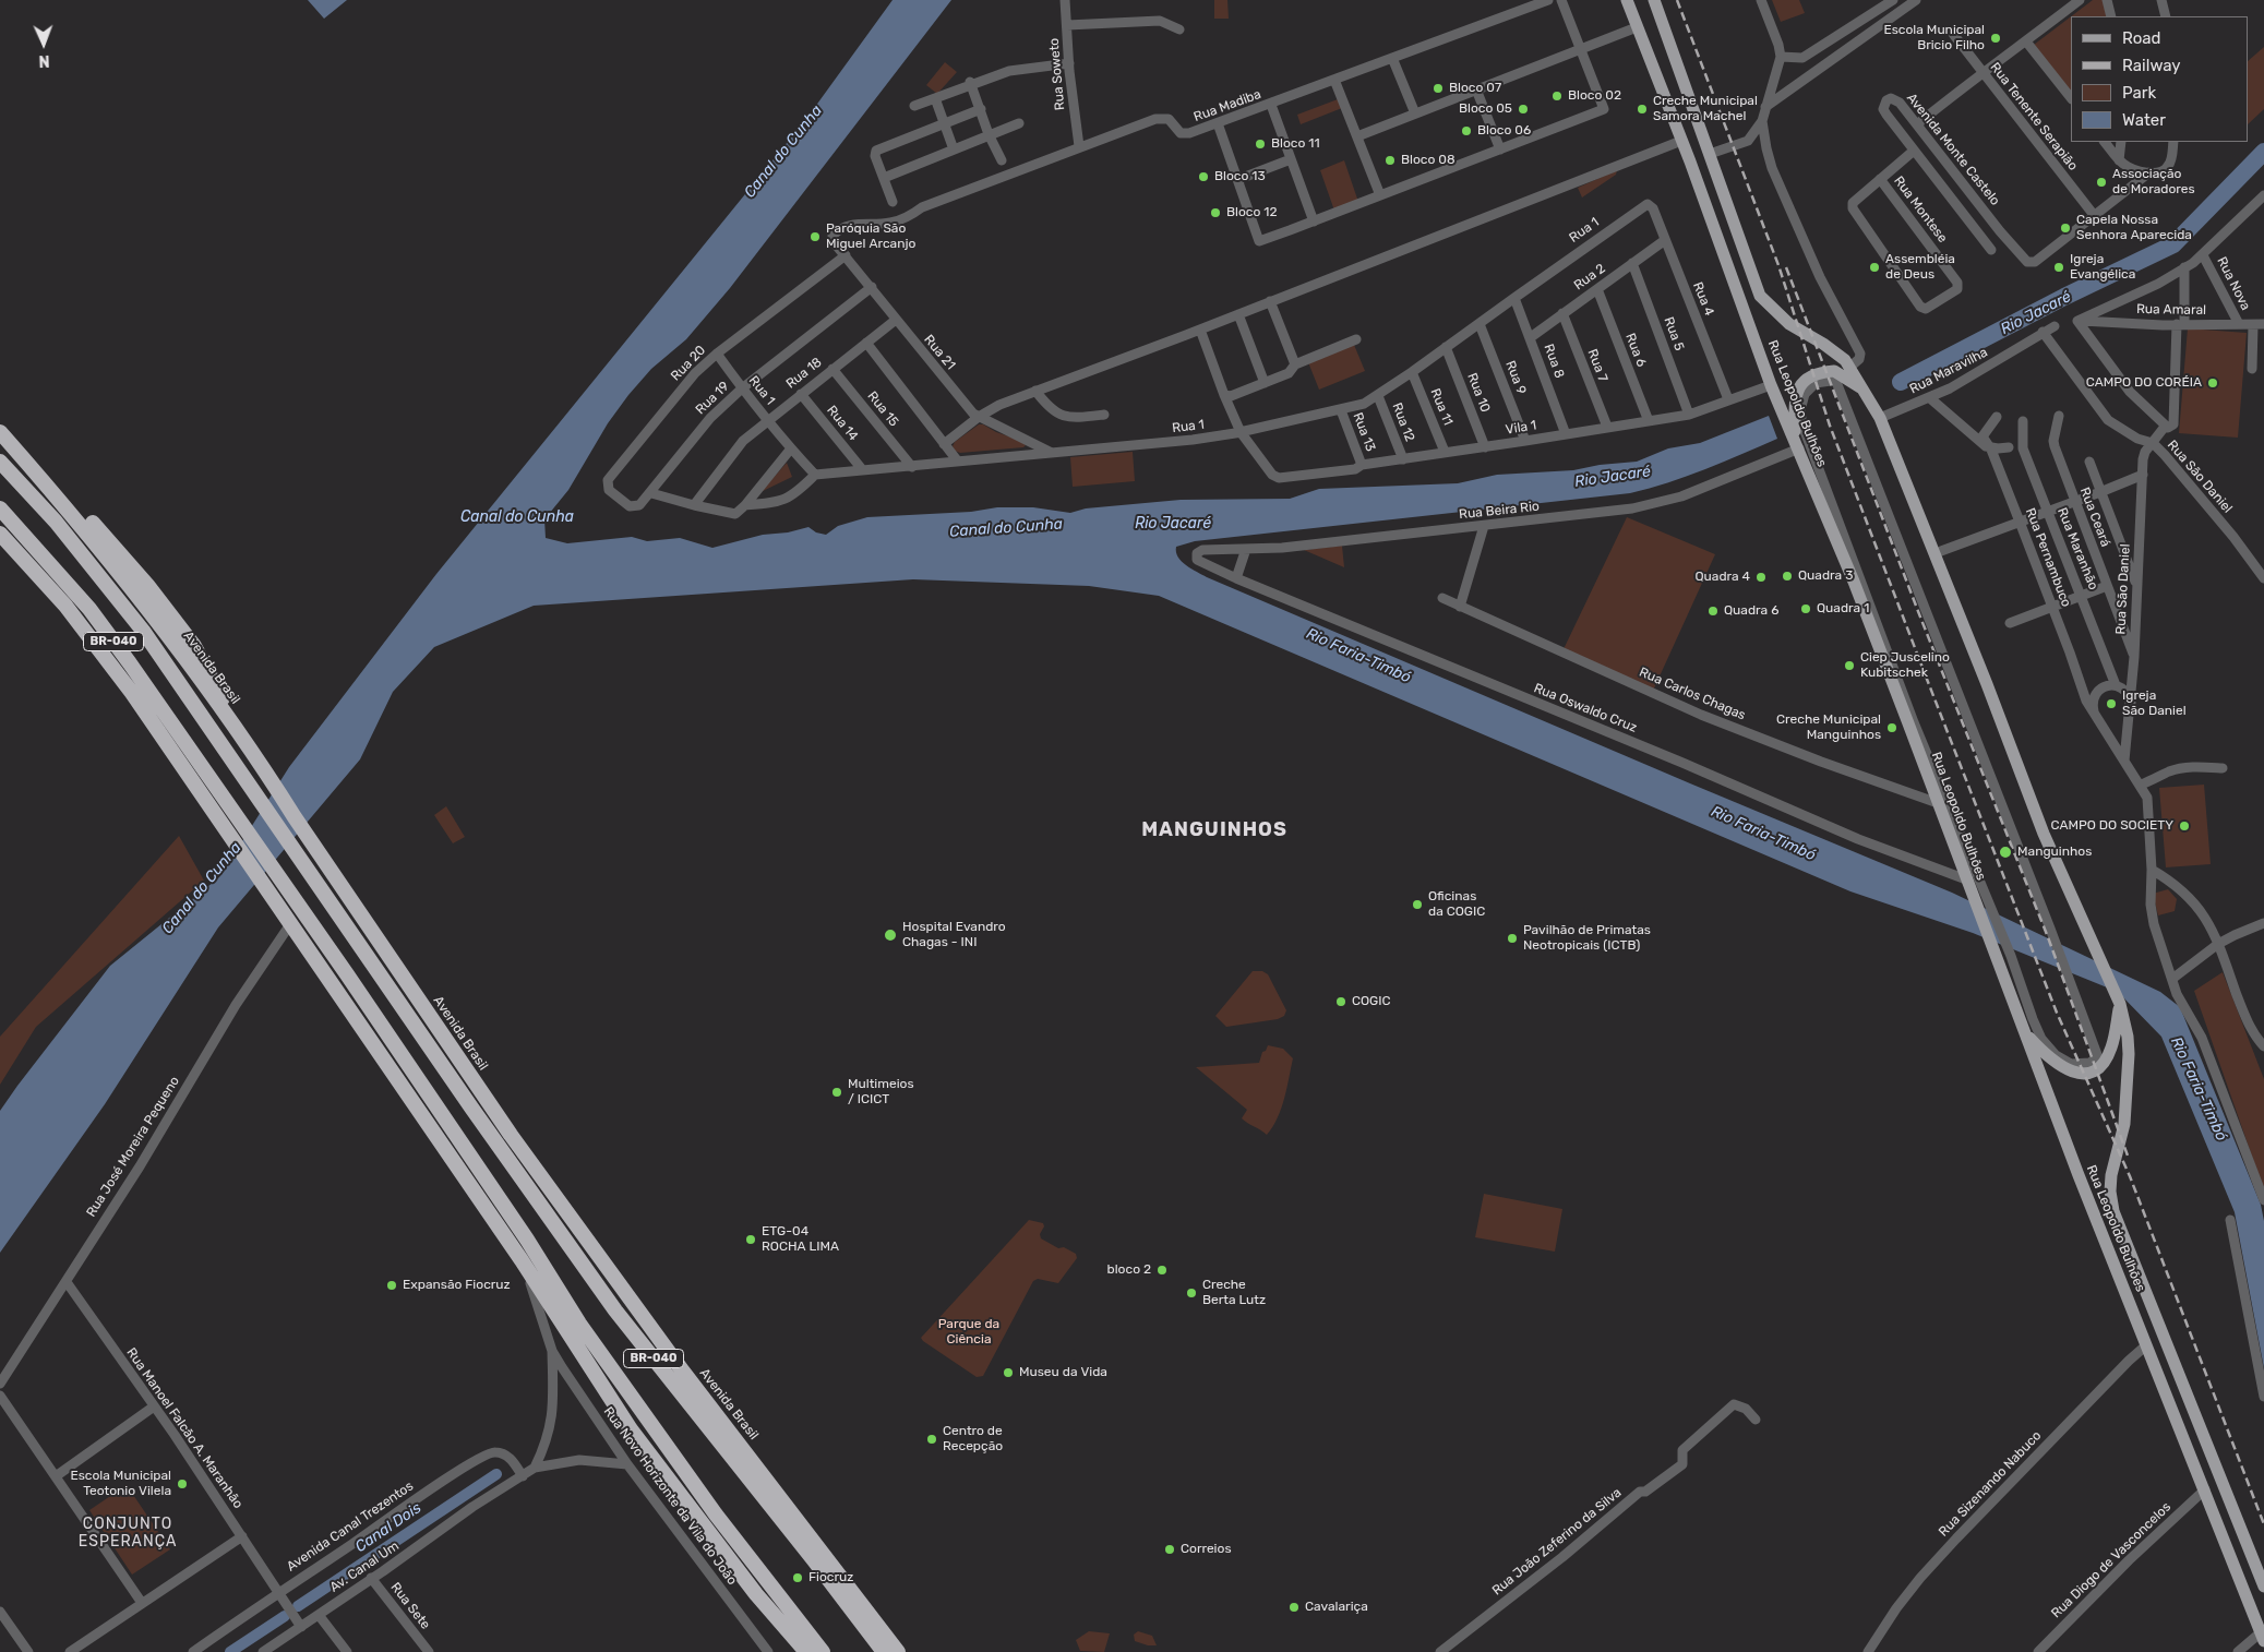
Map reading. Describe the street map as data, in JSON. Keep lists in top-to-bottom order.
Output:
{
  "streets": {
    "highway": ["BR-040", "Avenida Brasil"],
    "main road": ["Rua Leopoldo Bulhões"],
    "street": [
      "Rua Soweto",
      "Rua Madiba",
      "Rua Tenente Serapião",
      "Avenida Monte Castelo",
      "Rua Montese",
      "Rua 1",
      "Rua 2",
      "Rua Nova",
      "Rua 4",
      "Rua Amaral",
      "Rua 5",
      "Rua 6",
      "Rua 21",
      "Rua 8",
      "Rua 20",
      "Rua 7",
      "Rua Maravilha",
      "Rua 18",
      "Rua 9",
      "Rua 10",
      "Rua 19",
      "Rua 11",
      "Rua 15",
      "Rua 12",
      "Rua 14",
      "Vila 1",
      "Rua 13",
      "Rua São Daniel",
      "Rua Beira Rio",
      "Rua Ceará",
      "Rua Maranhão",
      "Rua Pernambuco",
      "Rua Sāo Daniel",
      "Rua Carlos Chagas",
      "Rua Oswaldo Cruz",
      "Rua José Moreira Pequeno",
      "Rua Manoel Falcão A. Maranhão",
      "Rua Sizenando Nabuco",
      "Rua Novo Horizonte da Vila do João",
      "Avenida Canal Trezentos",
      "Rua João Zeferino da Silva",
      "Rua Diogo de Vasconcelos",
      "Av. Canal Um",
      "Rua Sete"
    ]
  },
  "crossings": [
    ["Rua Soweto", "Rua Madiba"],
    ["Rua Madiba", "Rua 21"],
    ["Rua Tenente Serapião", "Avenida Monte Castelo"],
    ["Rua 1", "Rua 4"],
    ["Rua 1", "Rua 21"],
    ["Rua 1", "Rua 8"],
    ["Rua 1", "Rua 20"],
    ["Rua 1", "Rua 18"],
    ["Rua 1", "Rua 9"],
    ["Rua 1", "Rua 10"],
    ["Rua 1", "Rua 19"],
    ["Rua 1", "Rua 11"],
    ["Rua 1", "Rua 15"],
    ["Rua 1", "Rua 12"],
    ["Rua 1", "Rua 14"],
    ["Rua 1", "Vila 1"],
    ["Rua 1", "Rua 13"],
    ["Rua 2", "Rua 4"],
    ["Rua 2", "Rua 5"],
    ["Rua 2", "Rua 6"],
    ["Rua 2", "Rua 8"],
    ["Rua 2", "Rua 7"],
    ["Rua Nova", "Rua Amaral"],
    ["Rua 4", "Vila 1"],
    ["Rua 5", "Vila 1"],
    ["Rua 6", "Vila 1"],
    ["Rua 21", "Rua 20"],
    ["Rua 21", "Rua 18"],
    ["Rua 21", "Rua 19"],
    ["Rua 8", "Vila 1"],
    ["Rua 20", "Rua 19"],
    ["Rua 7", "Vila 1"],
    ["Rua Maravilha", "Rua Leopoldo Bulhões"],
    ["Rua Maravilha", "Rua São Daniel"],
    ["Rua 18", "Rua 15"],
    ["Rua 18", "Rua 14"],
    ["Rua 9", "Vila 1"],
    ["Rua 10", "Vila 1"],
    ["Rua Leopoldo Bulhões", "Vila 1"],
    ["Rua Leopoldo Bulhões", "Rua Beira Rio"],
    ["Rua Leopoldo Bulhões", "Rua Carlos Chagas"],
    ["Rua Leopoldo Bulhões", "Rua Oswaldo Cruz"],
    ["Rua Leopoldo Bulhões", "Rua Sizenando Nabuco"],
    ["Rua Leopoldo Bulhões", "Rua Diogo de Vasconcelos"],
    ["Rua 11", "Vila 1"],
    ["Rua 12", "Vila 1"],
    ["Vila 1", "Rua 13"],
    ["Rua São Daniel", "Rua Sāo Daniel"],
    ["Rua Beira Rio", "Rua Oswaldo Cruz"],
    ["Rua Ceará", "Rua Sāo Daniel"],
    ["Rua Maranhão", "Rua Sāo Daniel"],
    ["Rua Pernambuco", "Rua Sāo Daniel"],
    ["Rua José Moreira Pequeno", "Rua Manoel Falcão A. Maranhão"],
    ["Rua Manoel Falcão A. Maranhão", "Avenida Canal Trezentos"],
    ["Rua Manoel Falcão A. Maranhão", "Av. Canal Um"],
    ["Avenida Canal Trezentos", "Av. Canal Um"],
    ["Av. Canal Um", "Rua Sete"]
  ],
  "districts": ["MANGUINHOS", "CONJUNTO ESPERANÇA"],
  "water": [
    "Canal do Cunha",
    "Rio Jacaré",
    "Rio Faria-Timbó",
    "Canal Dois"
  ],
  "parks": ["Parque da Ciência"],
  "places": [
    "Escola Municipal Bricio Filho",
    "Bloco 07",
    "Bloco 02",
    "Bloco 05",
    "Creche Municipal Samora Machel",
    "Bloco 06",
    "Bloco 11",
    "Bloco 08",
    "Bloco 13",
    "Associação de Moradores",
    "Bloco 12",
    "Capela Nossa Senhora Aparecida",
    "Paróquia São Miguel Arcanjo",
    "Assembléia de Deus",
    "Igreja Evangélica",
    "CAMPO DO CORÉIA",
    "Quadra 3",
    "Quadra 4",
    "Quadra 1",
    "Quadra 6",
    "Ciep Juscelino Kubitschek",
    "Igreja São Daniel",
    "Creche Municipal Manguinhos",
    "CAMPO DO SOCIETY",
    "Manguinhos",
    "Oficinas da COGIC",
    "Hospital Evandro Chagas - INI",
    "Pavilhão de Primatas Neotropicais (ICTB)",
    "COGIC",
    "Multimeios / ICICT",
    "ETG-04 ROCHA LIMA",
    "bloco 2",
    "Expansão Fiocruz",
    "Creche Berta Lutz",
    "Museu da Vida",
    "Centro de Recepção",
    "Escola Municipal Teotonio Vilela",
    "Correios",
    "Fiocruz",
    "Cavalariça"
  ],
  "legend": [
    "Road",
    "Railway",
    "Park",
    "Water"
  ],
  "north": "bottom"
}
